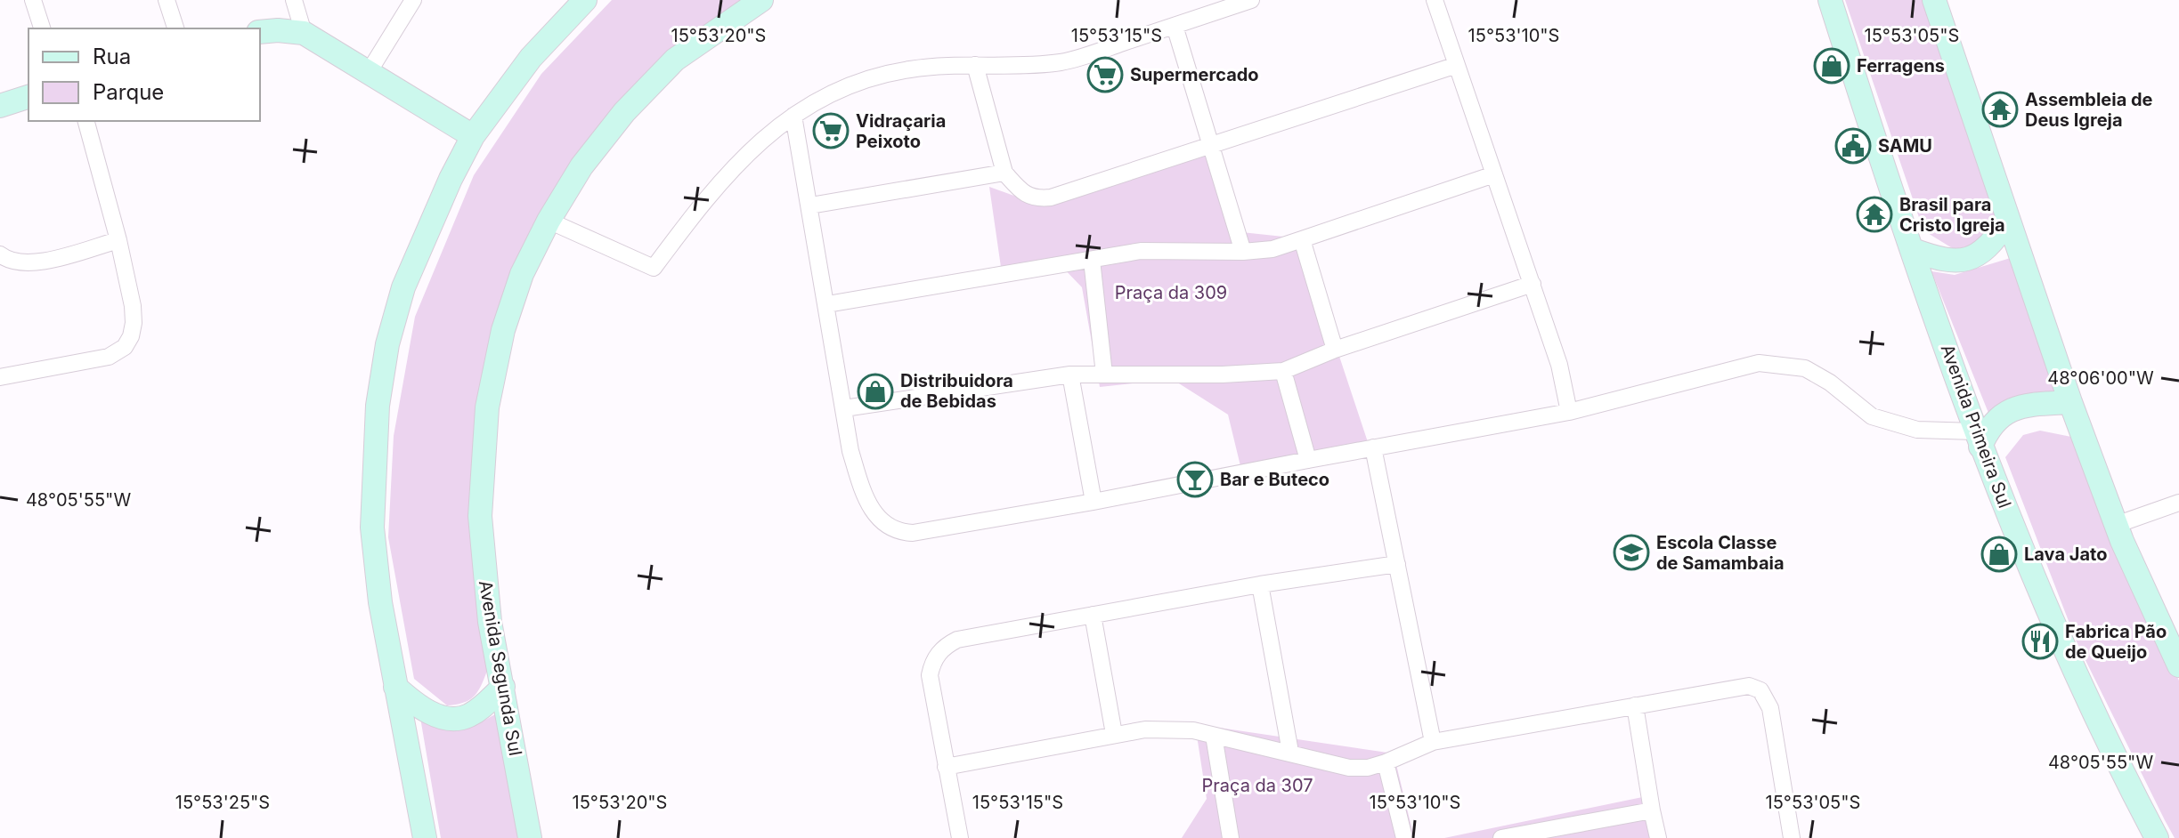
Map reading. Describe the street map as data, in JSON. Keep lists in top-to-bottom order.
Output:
{
  "streets": {
    "main road": ["Avenida Primeira Sul", "Avenida Segunda Sul"]
  },
  "parks": ["Praça da 309", "Praça da 307"],
  "places": {
    "shop": ["Ferragens", "Distribuidora de Bebidas", "Lava Jato"],
    "supermarket": ["Supermercado", "Vidraçaria Peixoto"],
    "temple": ["Assembleia de Deus Igreja", "Brasil para Cristo Igreja"],
    "public building": ["SAMU"],
    "bar": ["Bar e Buteco"],
    "school or university": ["Escola Classe de Samambaia"],
    "restaurant": ["Fabrica Pão de Queijo"]
  },
  "legend": ["Rua", "Parque"],
  "coordinates": [
    "15°53'20\"S",
    "15°53'15\"S",
    "15°53'10\"S",
    "15°53'05\"S",
    "48°06'00\"W",
    "48°05'55\"W",
    "15°53'25\"S"
  ]
}
